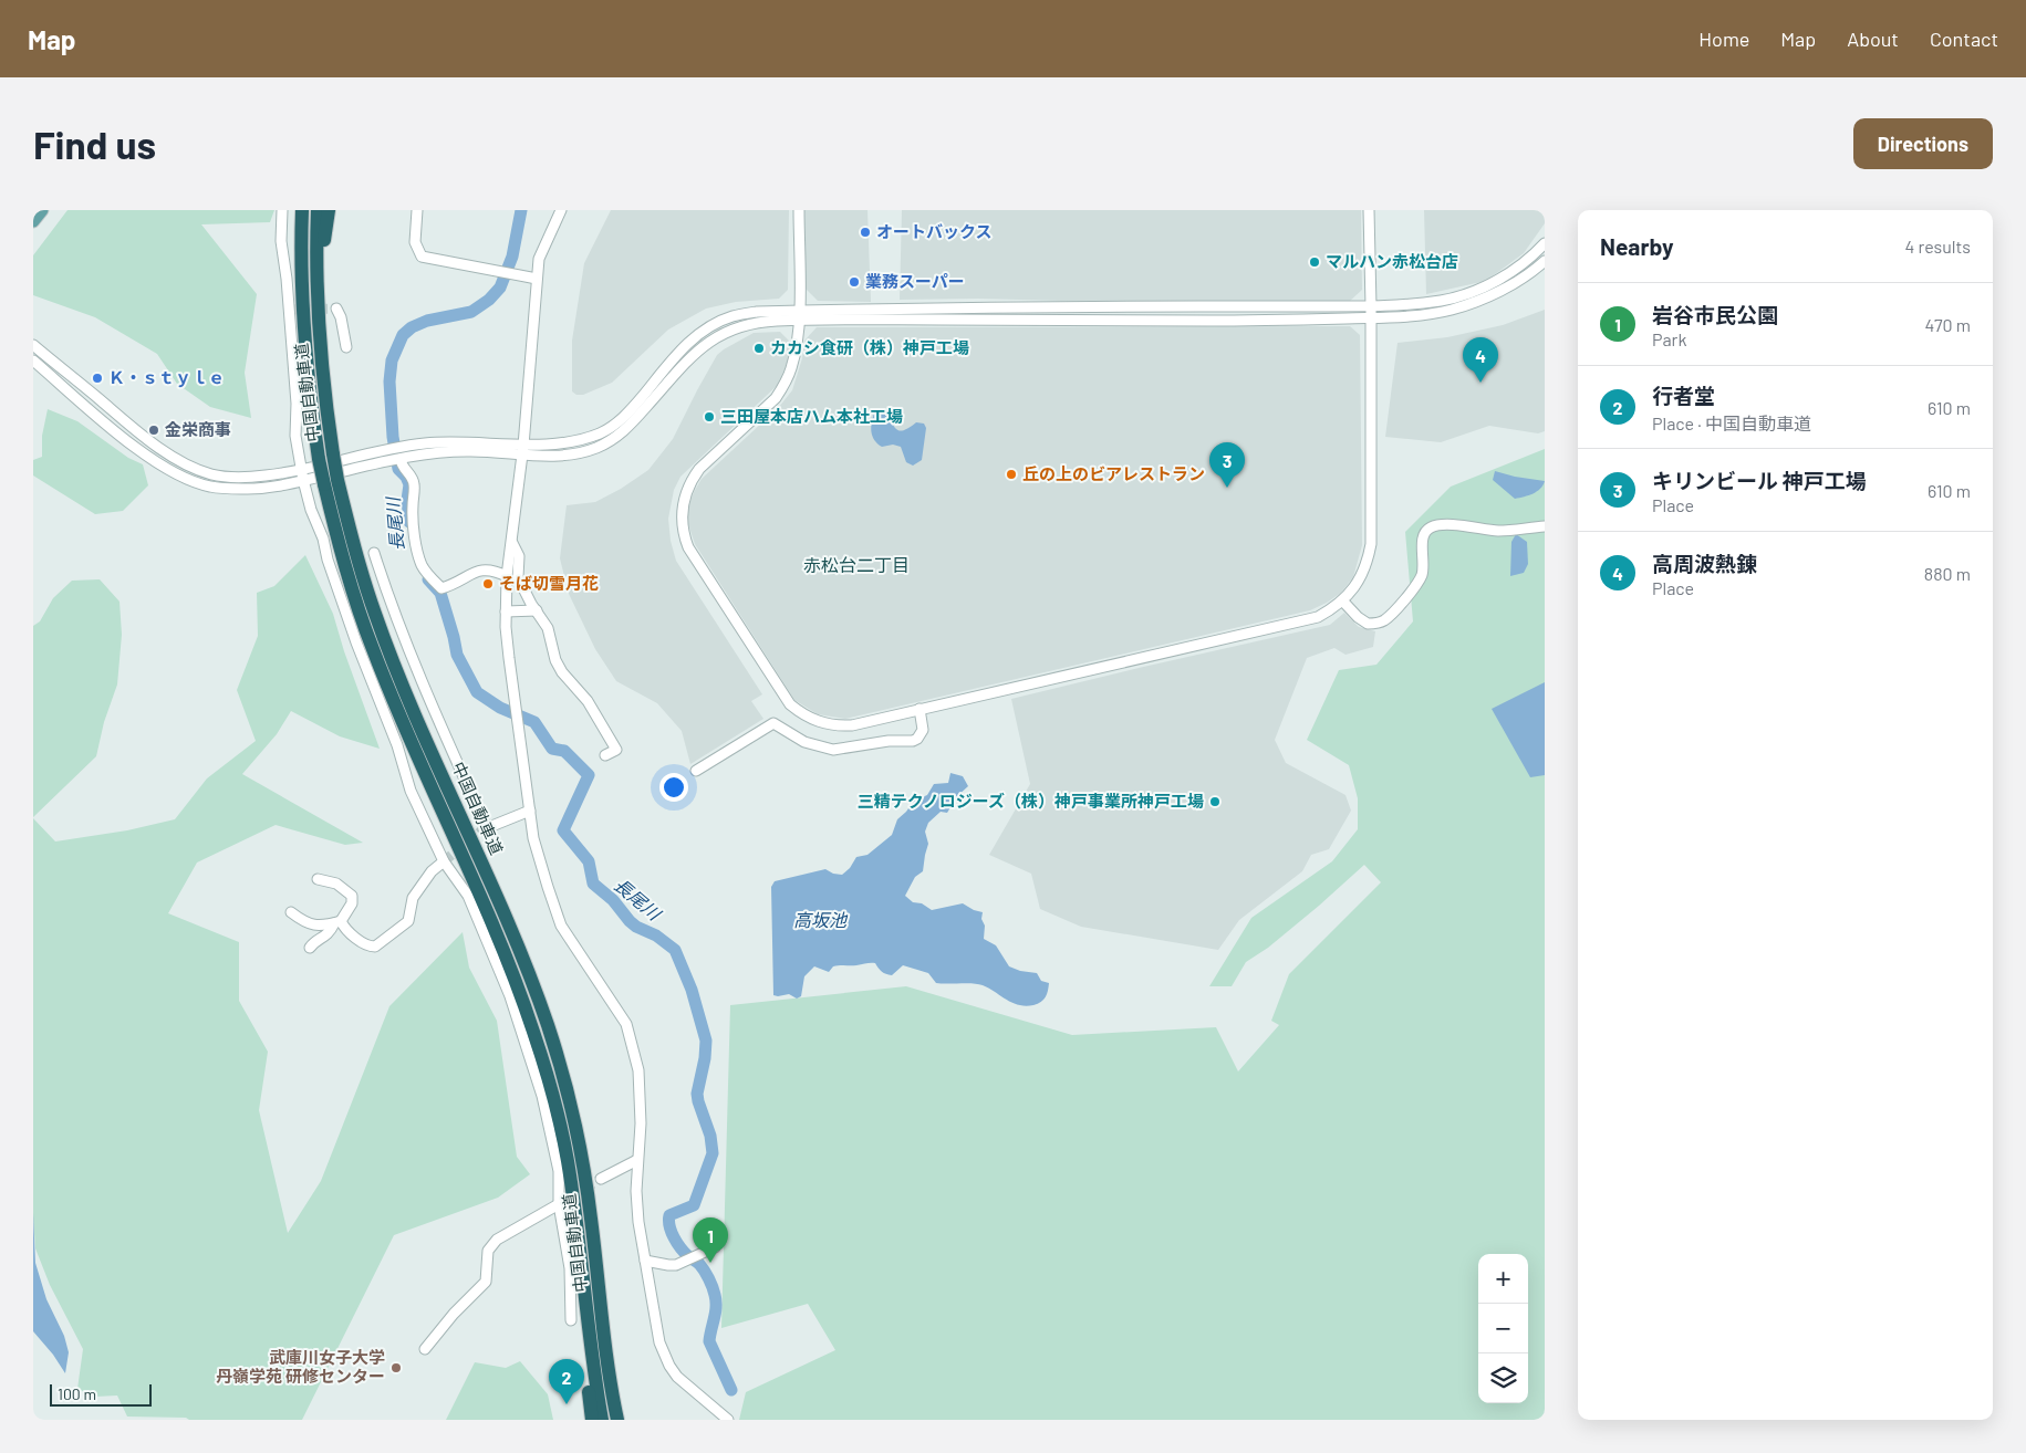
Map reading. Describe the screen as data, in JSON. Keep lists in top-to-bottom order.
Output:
{
  "streets": {
    "highway": ["中国自動車道"]
  },
  "districts": ["赤松台二丁目"],
  "water": ["長尾川", "高坂池"],
  "places": [
    "オートバックス",
    "マルハン赤松台店",
    "業務スーパー",
    "カカシ食研（株）神戸工場",
    "Ｋ・ｓｔｙｌｅ",
    "三田屋本店ハム本社工場",
    "金栄商事",
    "丘の上のビアレストラン",
    "そば切雪月花",
    "三精テクノロジーズ（株）神戸事業所神戸工場",
    "武庫川女子大学 丹嶺学苑 研修センター"
  ],
  "scale_bar": "100 m",
  "page": {
    "header": "Map",
    "nav": [
      "Home",
      "Map",
      "About",
      "Contact"
    ],
    "buttons": "Directions",
    "title": "Find us",
    "heading": ["Nearby", "4 results"],
    "list": [
      {
        "mark": "1",
        "name": "岩谷市民公園",
        "note": "Park",
        "value": "470 m"
      },
      {
        "mark": "2",
        "name": "行者堂",
        "note": "Place · 中国自動車道",
        "value": "610 m"
      },
      {
        "mark": "3",
        "name": "キリンビール 神戸工場",
        "note": "Place",
        "value": "610 m"
      },
      {
        "mark": "4",
        "name": "高周波熱錬",
        "note": "Place",
        "value": "880 m"
      }
    ],
    "pins": [
      "4",
      "3",
      "1",
      "2"
    ],
    "map_buttons": ["+", "−"],
    "scale": "100 m"
  }
}
